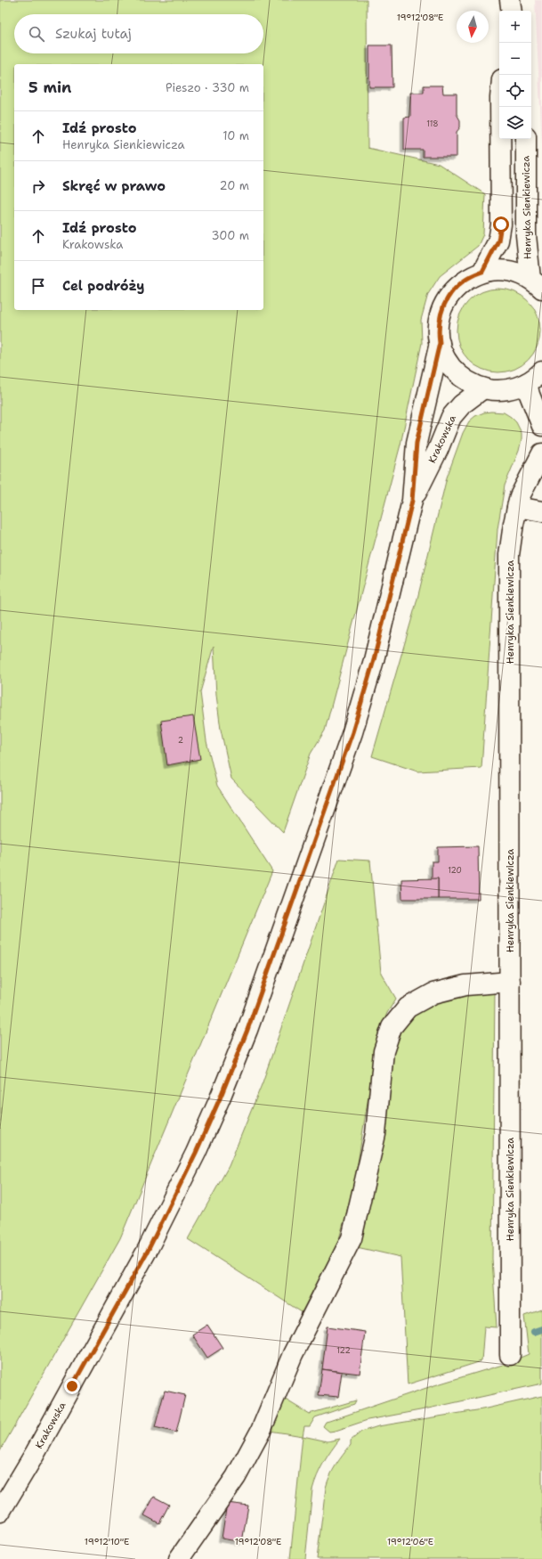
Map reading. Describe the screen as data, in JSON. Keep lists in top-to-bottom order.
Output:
{
  "streets": {
    "main road": ["Henryka Sienkiewicza", "Krakowska"]
  },
  "house_numbers": [
    "118",
    "2",
    "120",
    "122"
  ],
  "north": "bottom",
  "page": {
    "map_buttons": ["+", "−"],
    "search": "Szukaj tutaj",
    "heading": ["5 min", "Pieszo · 330 m"],
    "list": [
      ["Idź prosto", "Henryka Sienkiewicza", "10 m"],
      ["Skręć w prawo", "20 m"],
      ["Idź prosto", "Krakowska", "300 m"],
      "Cel podróży"
    ]
  },
  "coordinates": ["19°12'08\"E", "19°12'10\"E", "19°12'06\"E"]
}
